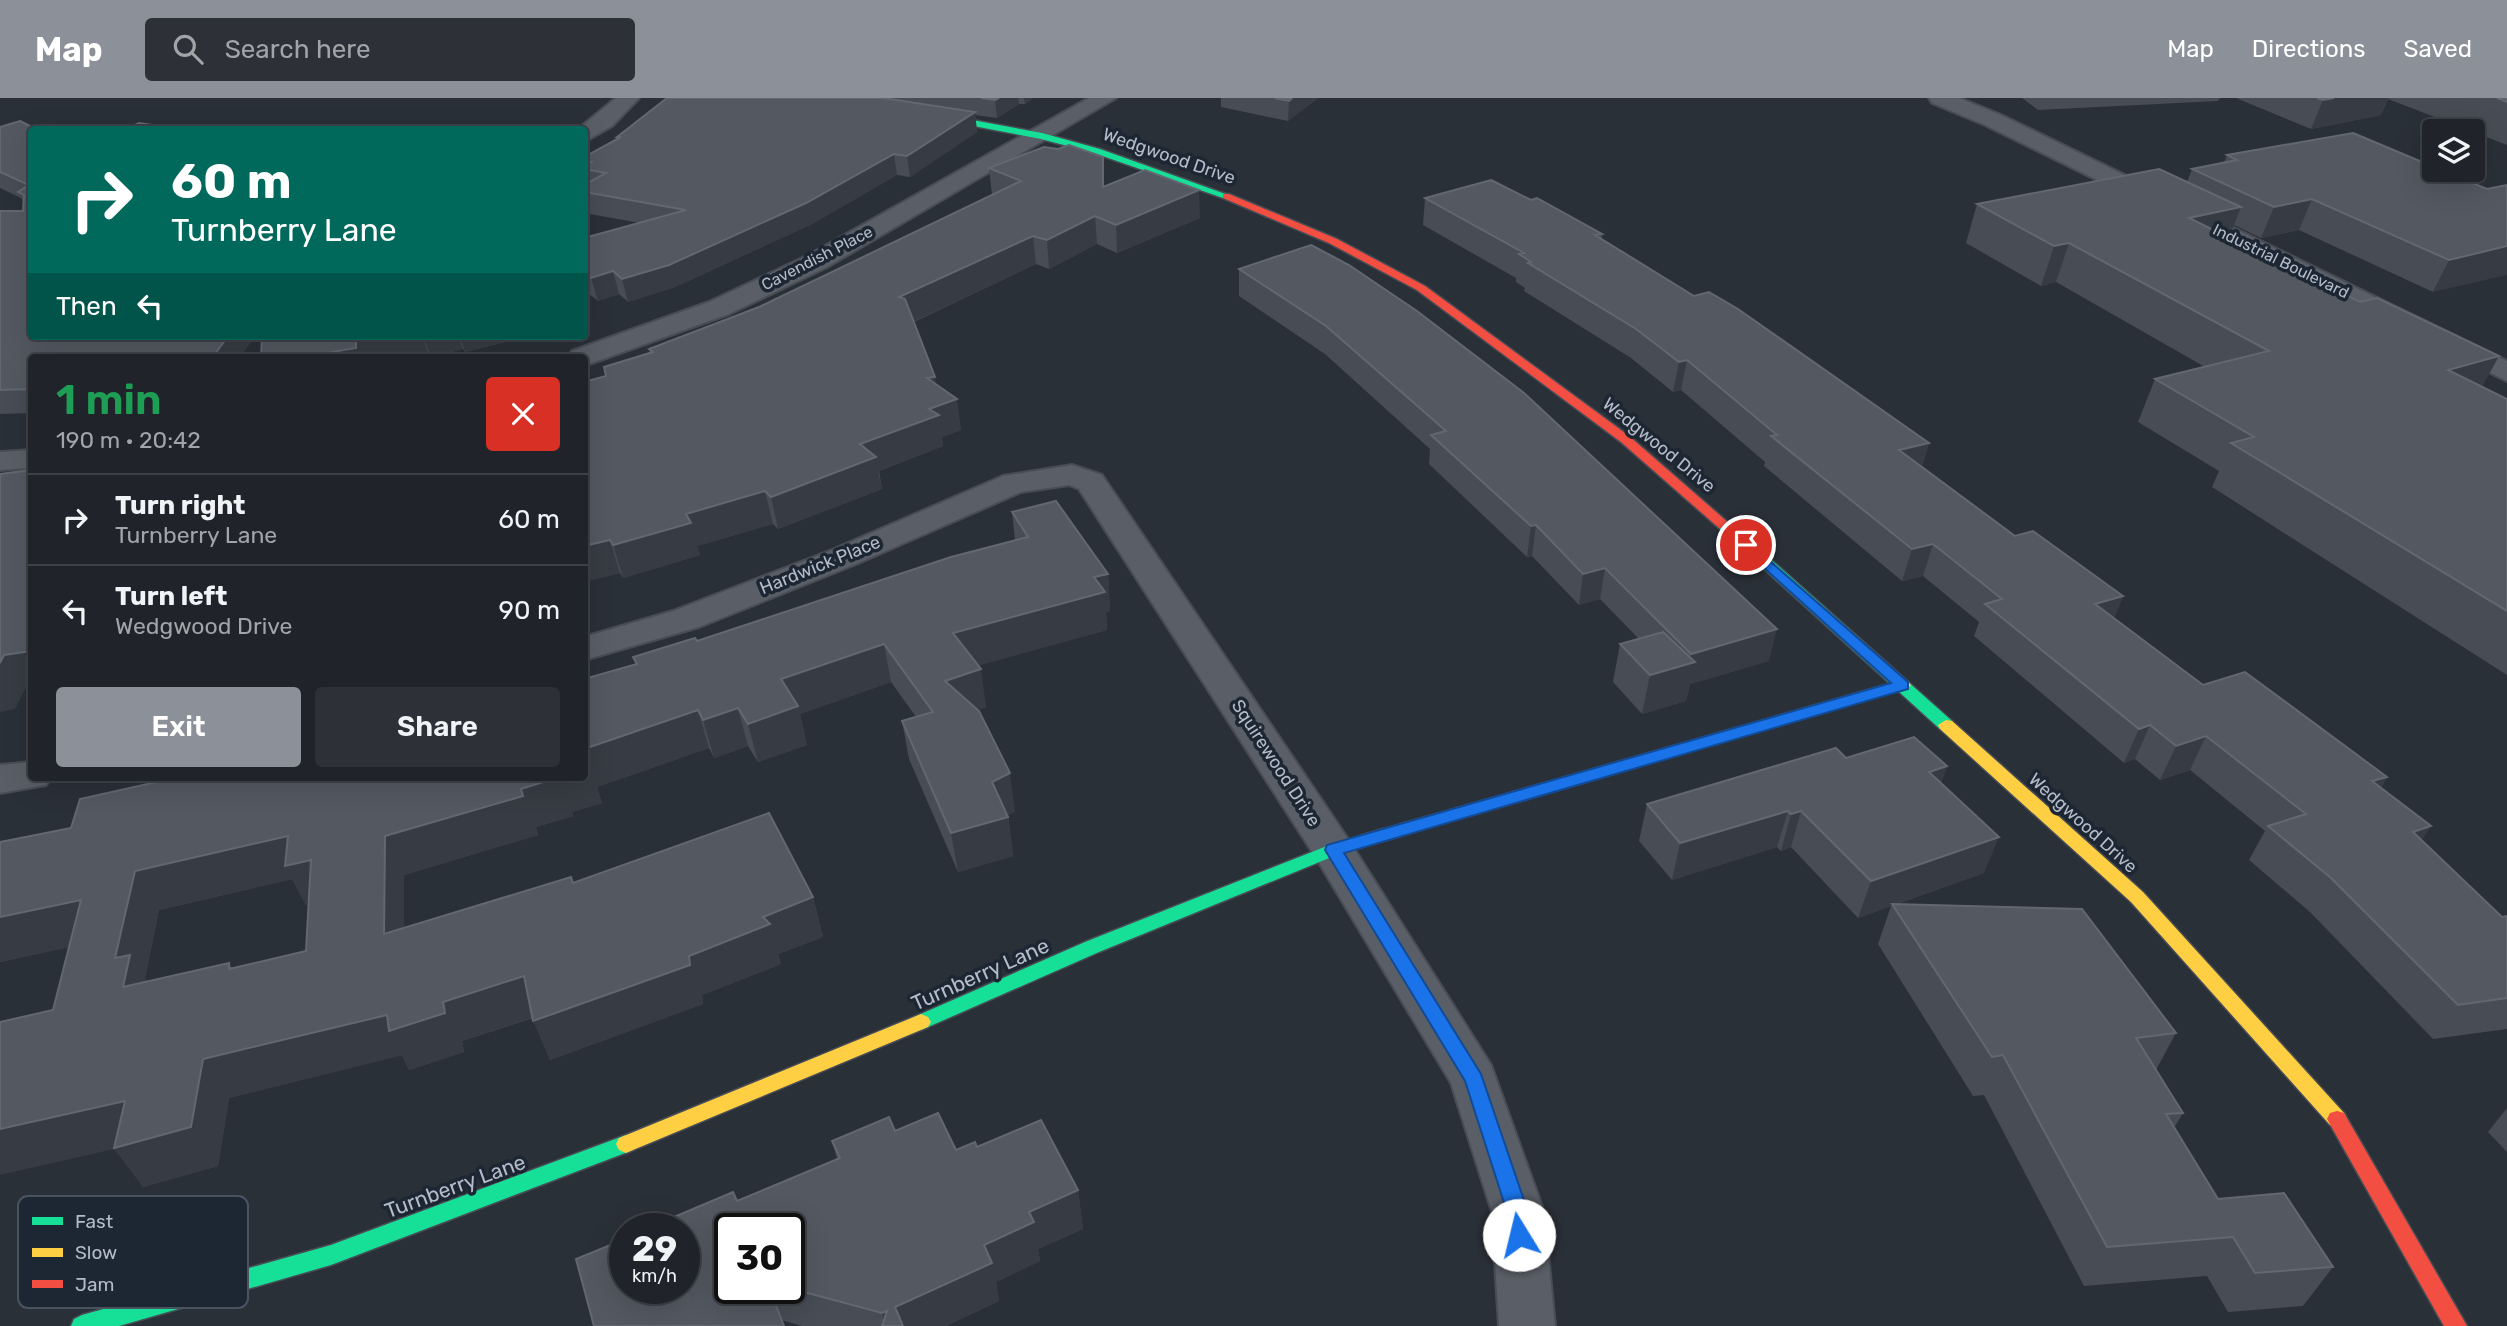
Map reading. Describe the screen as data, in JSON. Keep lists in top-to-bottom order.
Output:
{
  "streets": {
    "street": [
      "Wedgwood Drive",
      "Cavendish Place",
      "Industrial Boulevard",
      "Hardwick Place",
      "Squirewood Drive",
      "Turnberry Lane"
    ]
  },
  "crossings": [
    ["Wedgwood Drive", "Cavendish Place"],
    ["Wedgwood Drive", "Turnberry Lane"],
    ["Hardwick Place", "Squirewood Drive"],
    ["Squirewood Drive", "Turnberry Lane"]
  ],
  "legend": ["Fast", "Slow", "Jam"],
  "page": {
    "header": "Map",
    "search": "Search here",
    "nav": ["Map", "Directions", "Saved"],
    "turn": ["60 m", "Turnberry Lane"],
    "then": "Then",
    "heading": ["1 min", "190 m · 20:42"],
    "list": [
      {
        "name": "Turn right",
        "note": "Turnberry Lane",
        "value": "60 m"
      },
      {
        "name": "Turn left",
        "note": "Wedgwood Drive",
        "value": "90 m"
      }
    ],
    "buttons": ["Exit", "Share"],
    "speed": "29 km/h",
    "limit": "30"
  }
}
